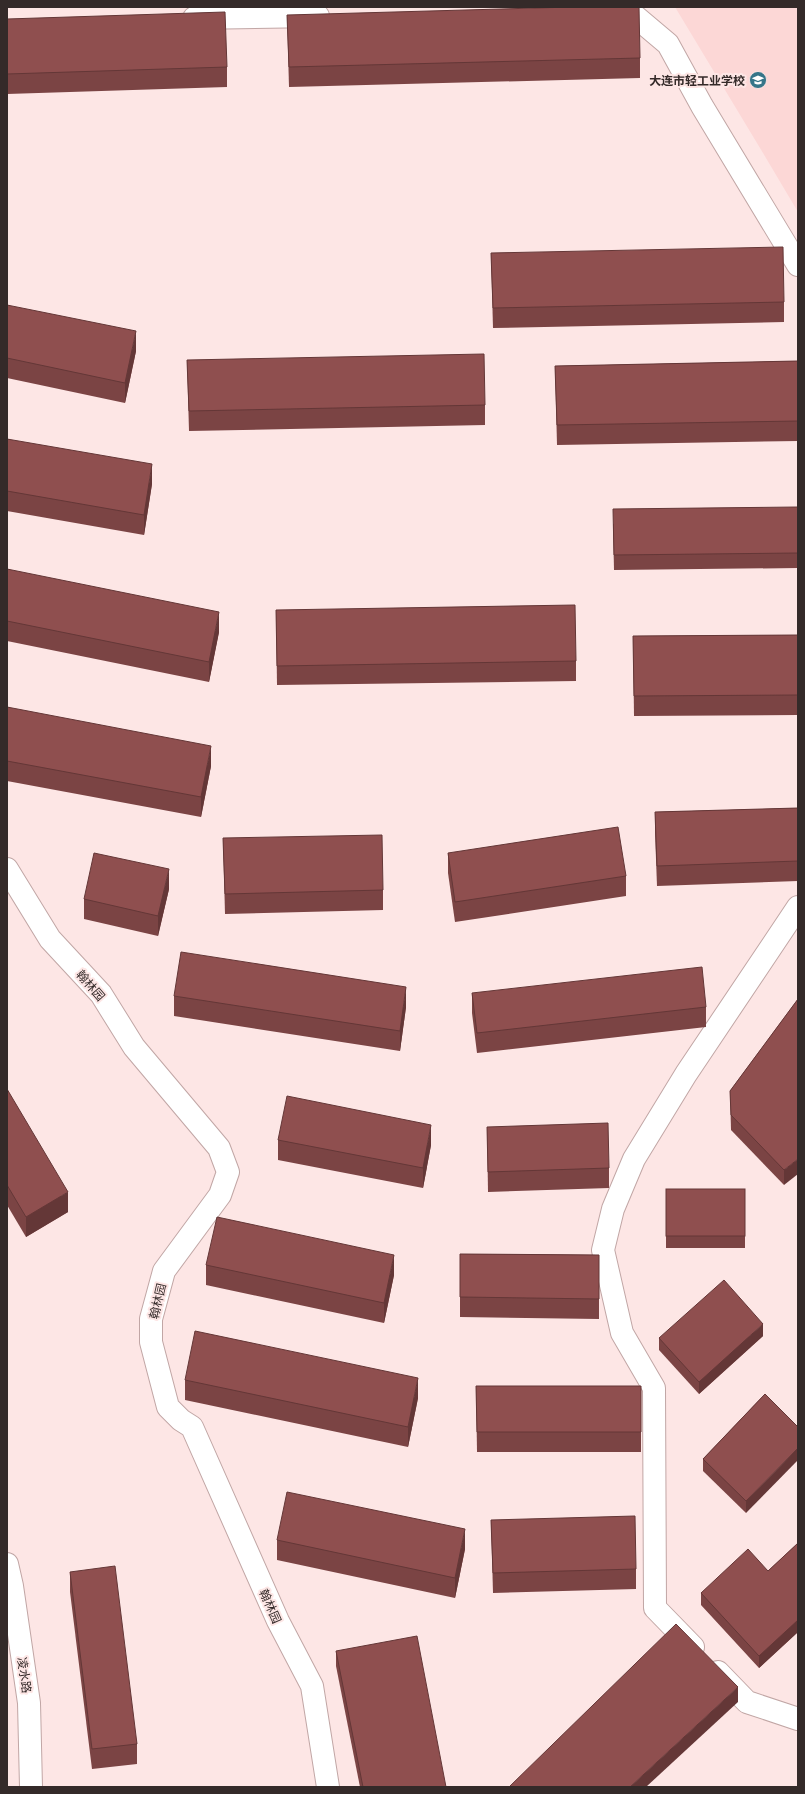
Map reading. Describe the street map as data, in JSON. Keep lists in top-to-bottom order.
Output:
{
  "streets": {
    "street": ["翰林园", "凌水路"]
  },
  "places": {
    "school or university": ["大连市轻工业学校"]
  }
}
